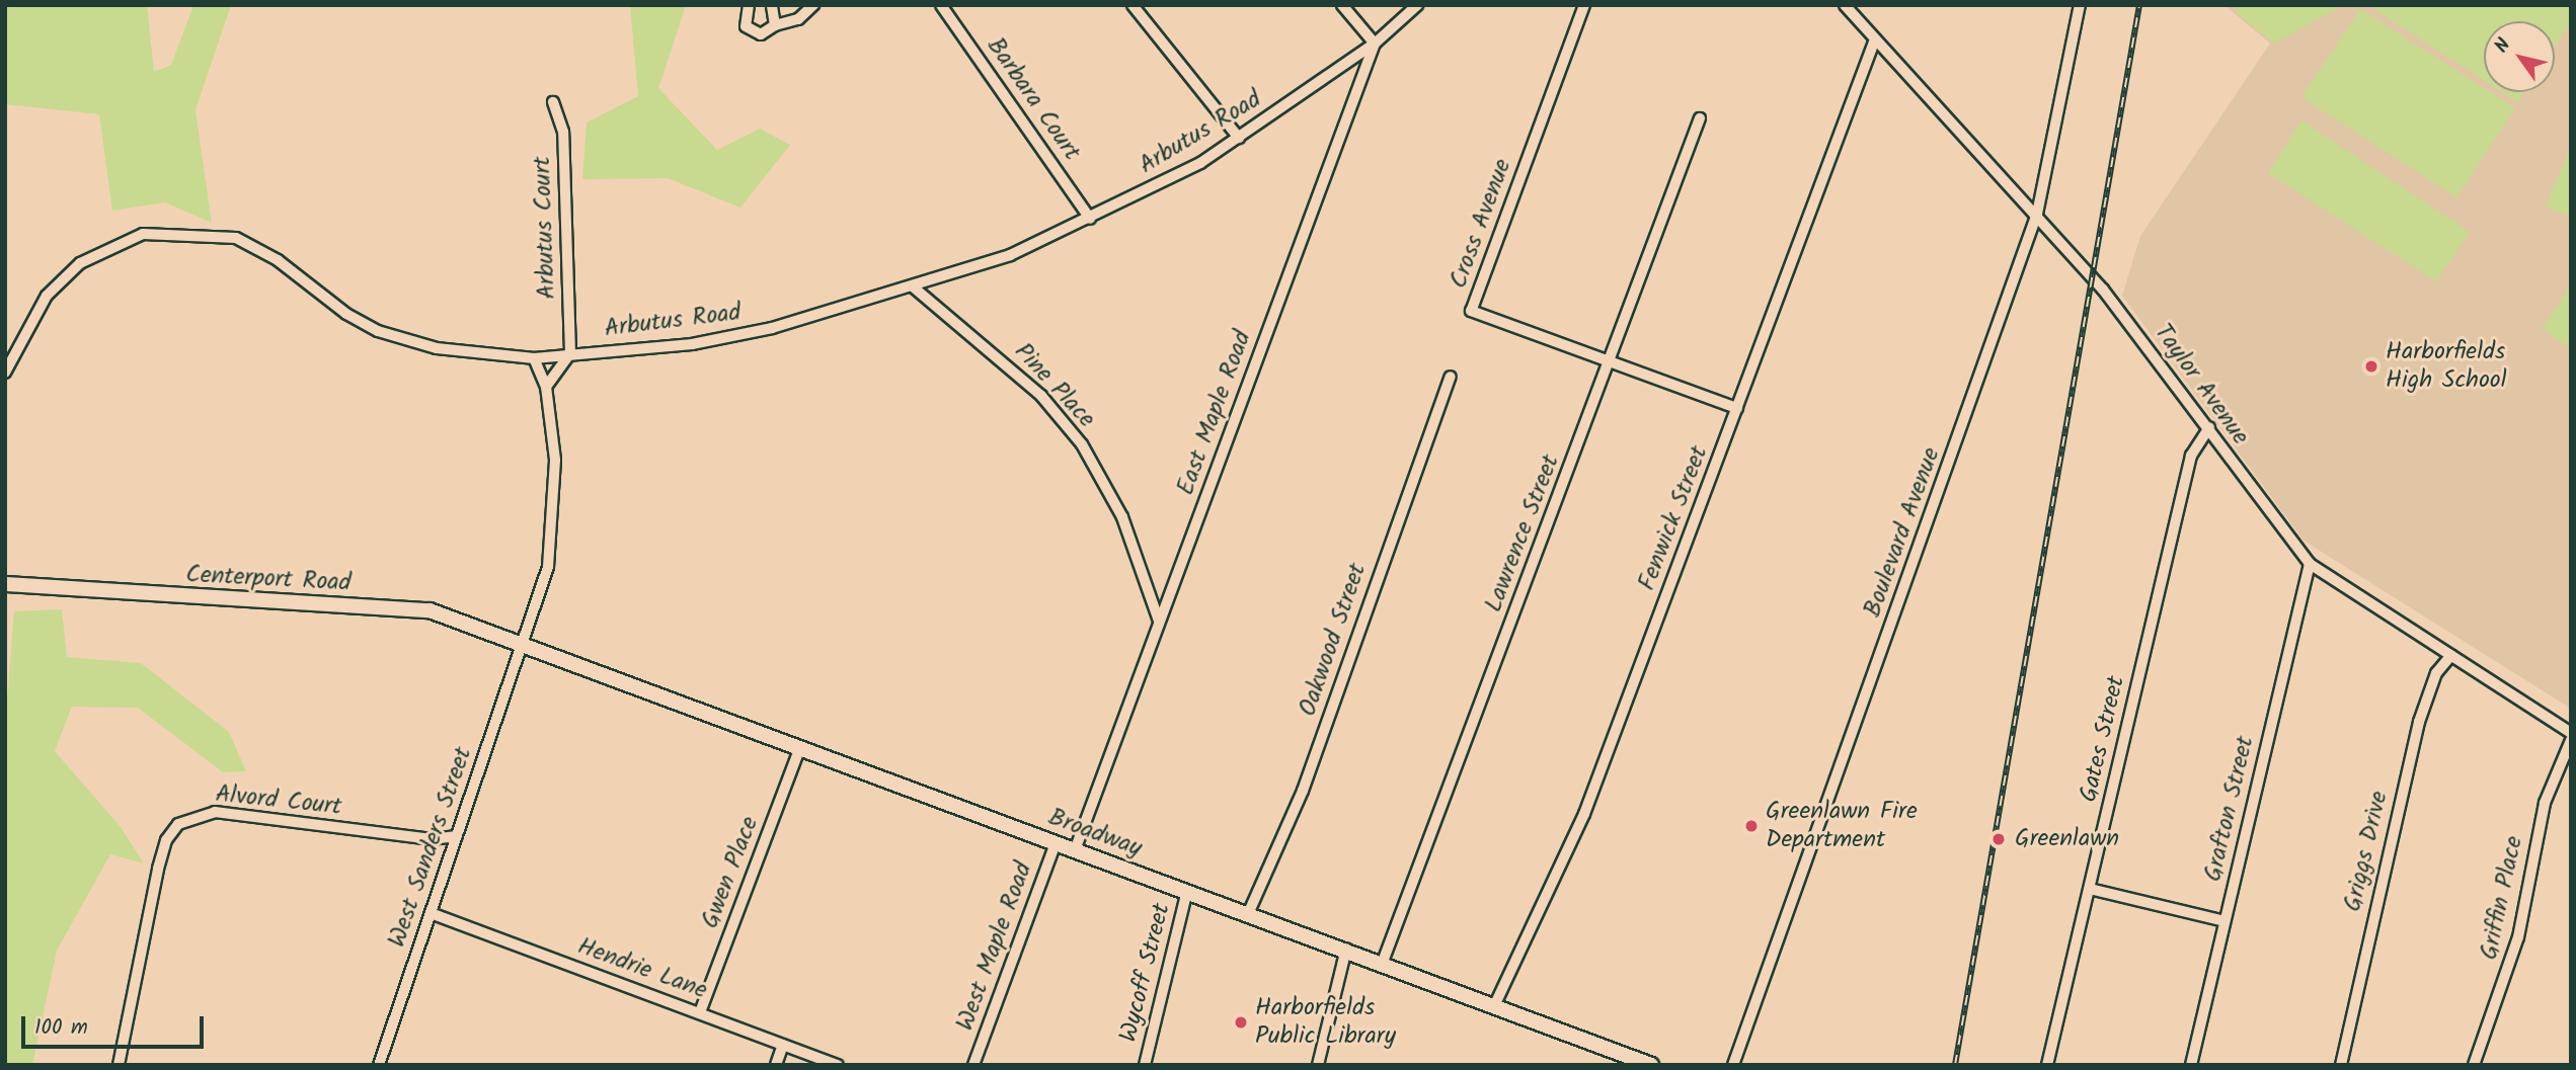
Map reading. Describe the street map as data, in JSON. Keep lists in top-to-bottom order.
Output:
{
  "streets": {
    "main road": ["Centerport Road", "Broadway"],
    "street": [
      "Barbara Court",
      "Arbutus Road",
      "Cross Avenue",
      "Arbutus Court",
      "Taylor Avenue",
      "Pine Place",
      "East Maple Road",
      "Fenwick Street",
      "Boulevard Avenue",
      "Lawrence Street",
      "Oakwood Street",
      "Gates Street",
      "Alvord Court",
      "Grafton Street",
      "West Sanders Street",
      "Griggs Drive",
      "Gwen Place",
      "Griffin Place",
      "West Maple Road",
      "Hendrie Lane",
      "Wycoff Street"
    ]
  },
  "crossings": [
    ["Barbara Court", "Arbutus Road"],
    ["Arbutus Road", "Arbutus Court"],
    ["Arbutus Road", "Pine Place"],
    ["Arbutus Road", "East Maple Road"],
    ["Arbutus Road", "West Sanders Street"],
    ["Cross Avenue", "Fenwick Street"],
    ["Cross Avenue", "Lawrence Street"],
    ["Taylor Avenue", "Fenwick Street"],
    ["Taylor Avenue", "Boulevard Avenue"],
    ["Taylor Avenue", "Gates Street"],
    ["Taylor Avenue", "Grafton Street"],
    ["Taylor Avenue", "Griggs Drive"],
    ["Pine Place", "East Maple Road"],
    ["East Maple Road", "Broadway"],
    ["Fenwick Street", "Broadway"],
    ["Lawrence Street", "Broadway"],
    ["Centerport Road", "Broadway"],
    ["Centerport Road", "West Sanders Street"],
    ["Oakwood Street", "Broadway"],
    ["Alvord Court", "West Sanders Street"],
    ["Broadway", "West Sanders Street"],
    ["Broadway", "Gwen Place"],
    ["Broadway", "West Maple Road"],
    ["Broadway", "Wycoff Street"],
    ["West Sanders Street", "Hendrie Lane"],
    ["Gwen Place", "Hendrie Lane"]
  ],
  "places": [
    "Harborfields High School",
    "Greenlawn Fire Department",
    "Greenlawn",
    "Harborfields Public Library"
  ],
  "scale_bar": "100 m",
  "north": "top left"
}
